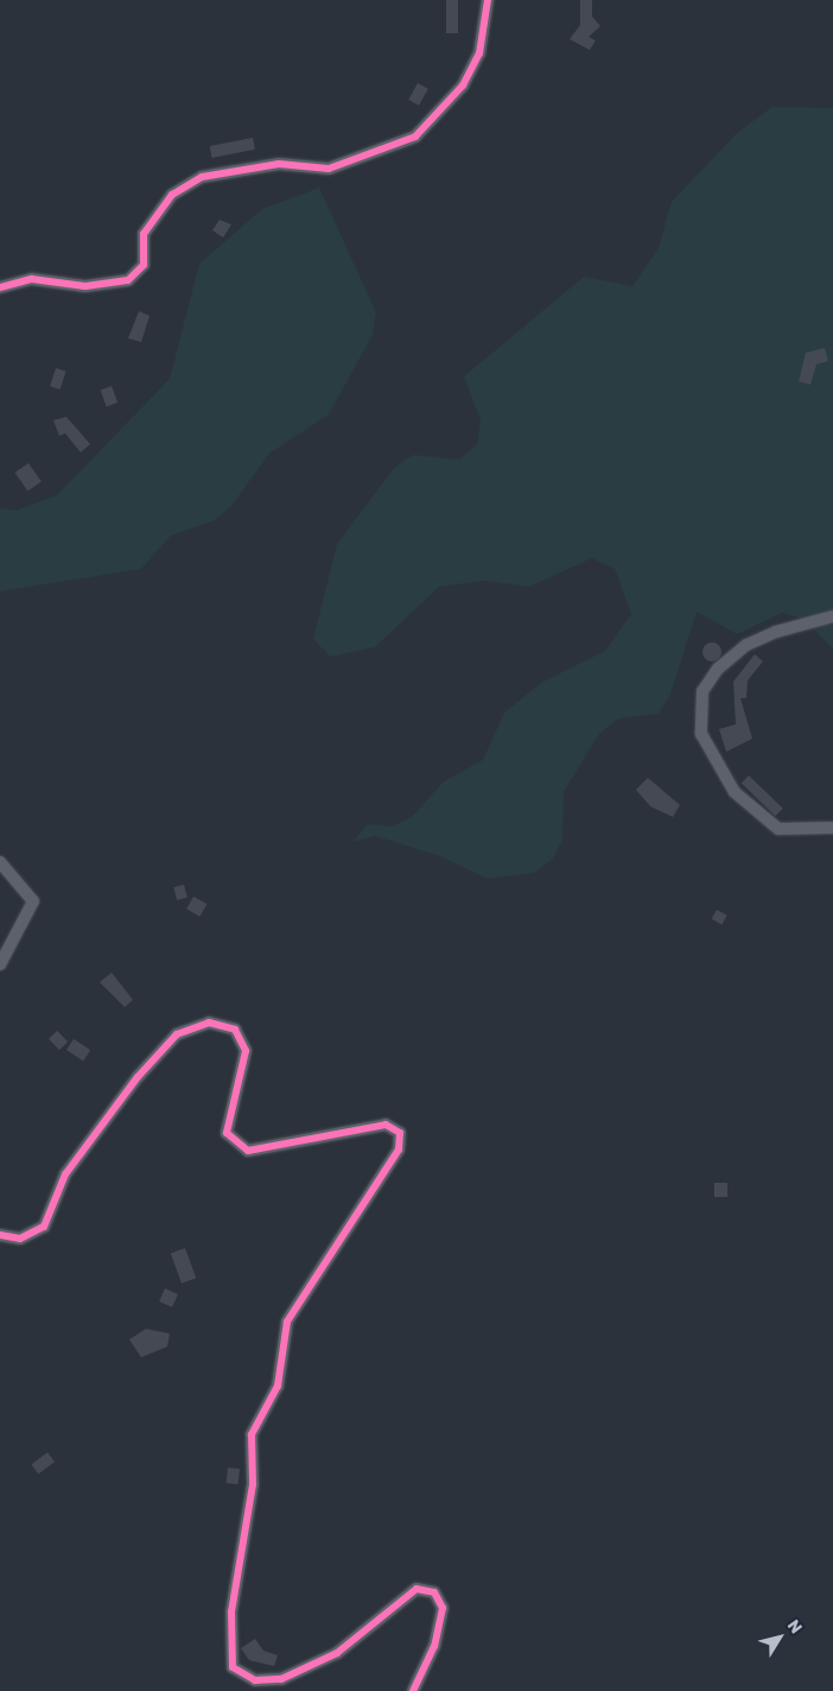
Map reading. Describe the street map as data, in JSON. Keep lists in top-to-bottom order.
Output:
{
  "north": "top right"
}
